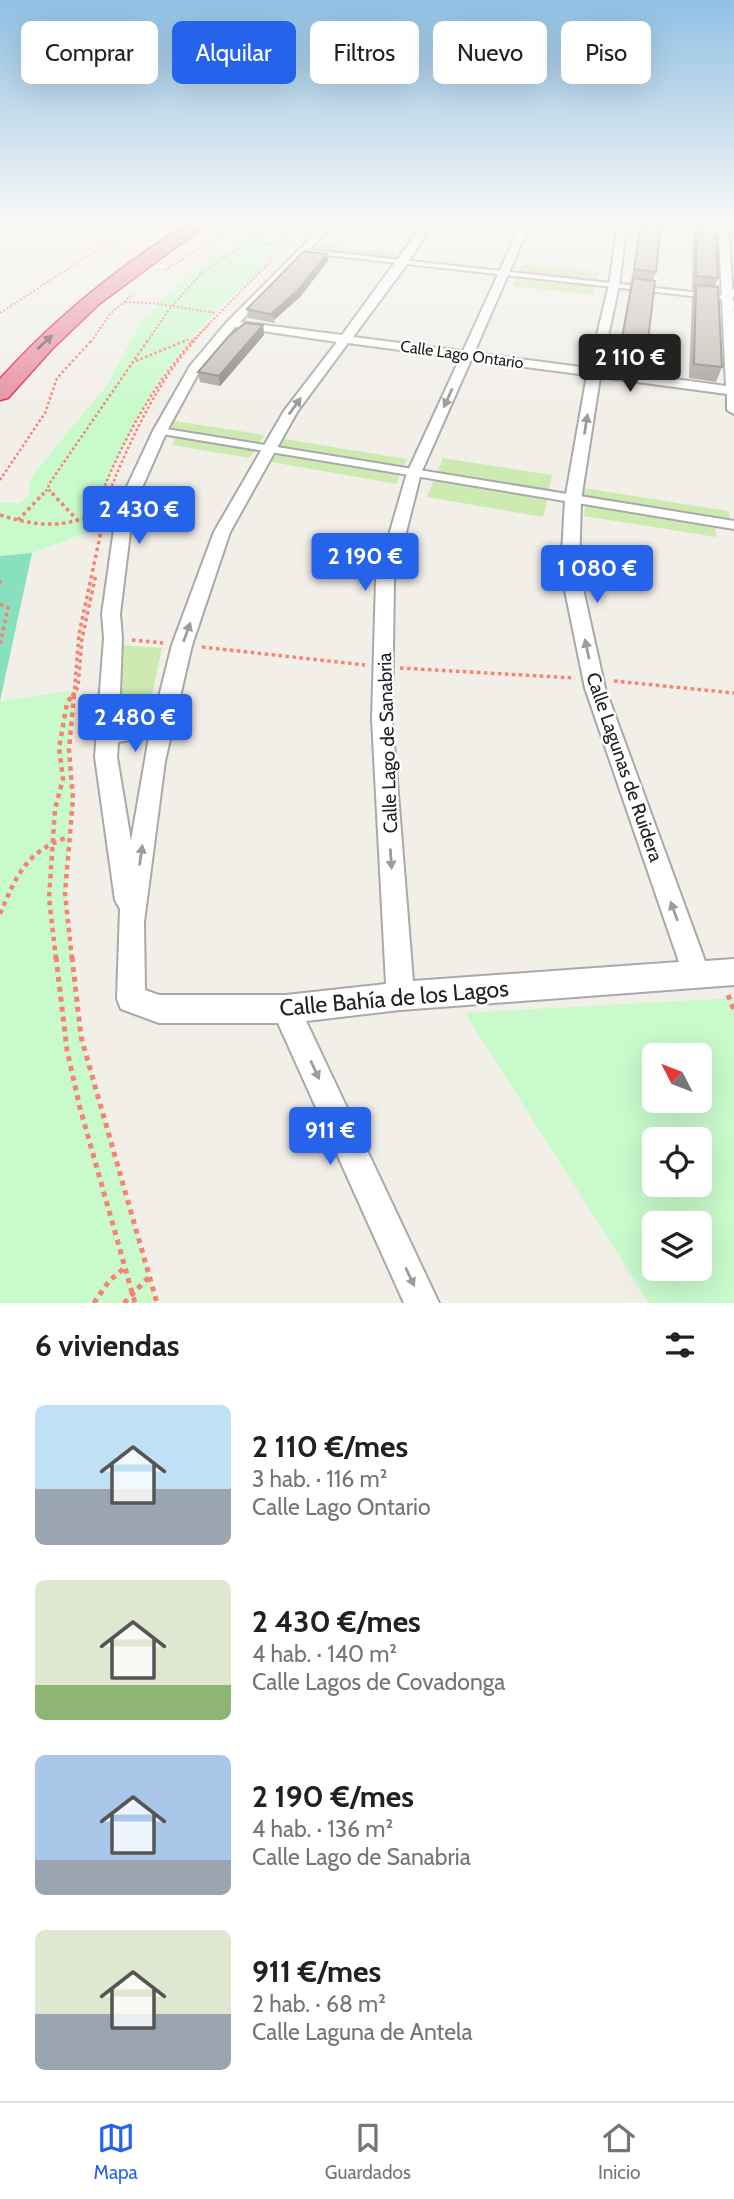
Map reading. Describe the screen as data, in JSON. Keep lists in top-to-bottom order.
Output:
{
  "streets": {
    "street": [
      "Calle Lago Ontario",
      "Calle Lago de Sanabria",
      "Calle Lagunas de Ruidera",
      "Calle Bahía de los Lagos"
    ]
  },
  "crossings": [
    ["Calle Lago Ontario", "Calle Lago de Sanabria"],
    ["Calle Lago Ontario", "Calle Lagunas de Ruidera"],
    ["Calle Lago de Sanabria", "Calle Bahía de los Lagos"],
    ["Calle Lagunas de Ruidera", "Calle Bahía de los Lagos"]
  ],
  "one_way": ["Calle Lago de Sanabria", "Calle Lagunas de Ruidera"],
  "north": "top left",
  "page": {
    "chip": [
      "Comprar",
      "Alquilar",
      "Filtros",
      "Nuevo",
      "Piso"
    ],
    "price": [
      "2 110 €",
      "2 430 €",
      "2 190 €",
      "1 080 €",
      "2 480 €",
      "911 €"
    ],
    "heading": "6 viviendas",
    "list": [
      {
        "name": "2 110 €/mes",
        "note": "3 hab. · 116 m² · Calle Lago Ontario"
      },
      {
        "name": "2 430 €/mes",
        "note": "4 hab. · 140 m² · Calle Lagos de Covadonga"
      },
      {
        "name": "2 190 €/mes",
        "note": "4 hab. · 136 m² · Calle Lago de Sanabria"
      },
      {
        "name": "911 €/mes",
        "note": "2 hab. · 68 m² · Calle Laguna de Antela"
      }
    ],
    "tabs": ["Mapa", "Guardados", "Inicio"]
  }
}
